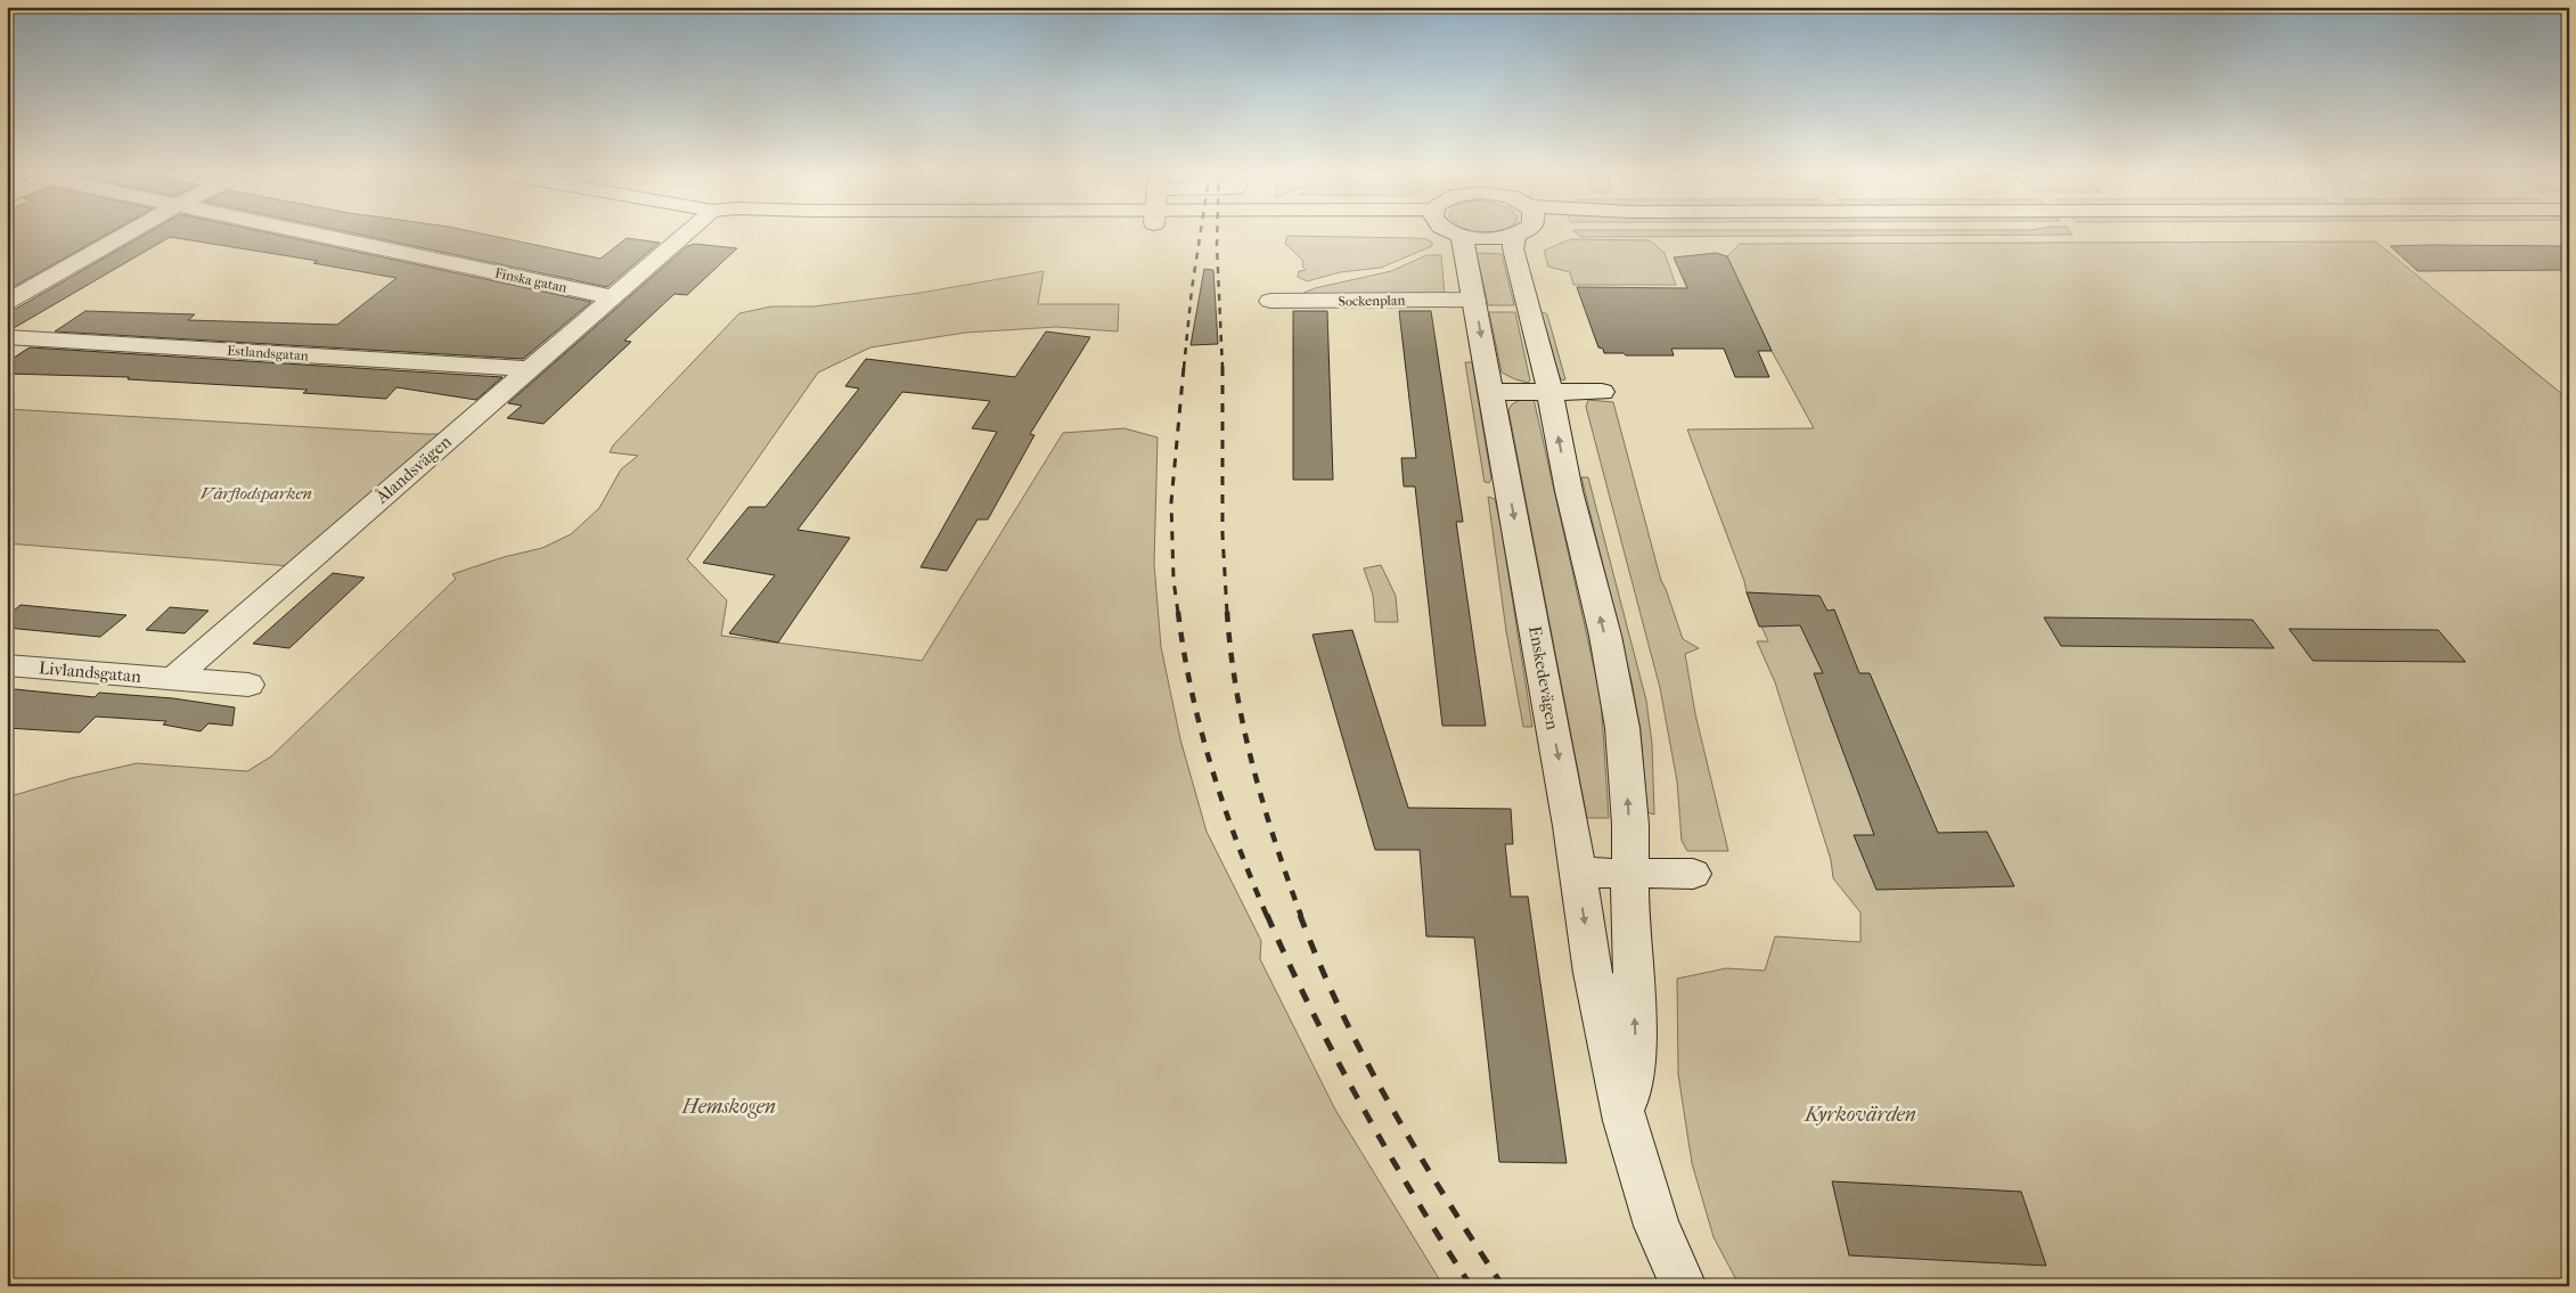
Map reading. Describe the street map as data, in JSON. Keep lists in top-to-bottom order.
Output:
{
  "streets": {
    "street": [
      "Finska gatan",
      "Sockenplan",
      "Estlandsgatan",
      "Ålandsvägen",
      "Livlandsgatan",
      "Enskedevägen"
    ]
  },
  "crossings": [
    ["Finska gatan", "Ålandsvägen"],
    ["Sockenplan", "Enskedevägen"],
    ["Estlandsgatan", "Ålandsvägen"],
    ["Ålandsvägen", "Livlandsgatan"]
  ],
  "parks": ["Vårflodsparken", "Hemskogen", "Kyrkovärden"]
}
